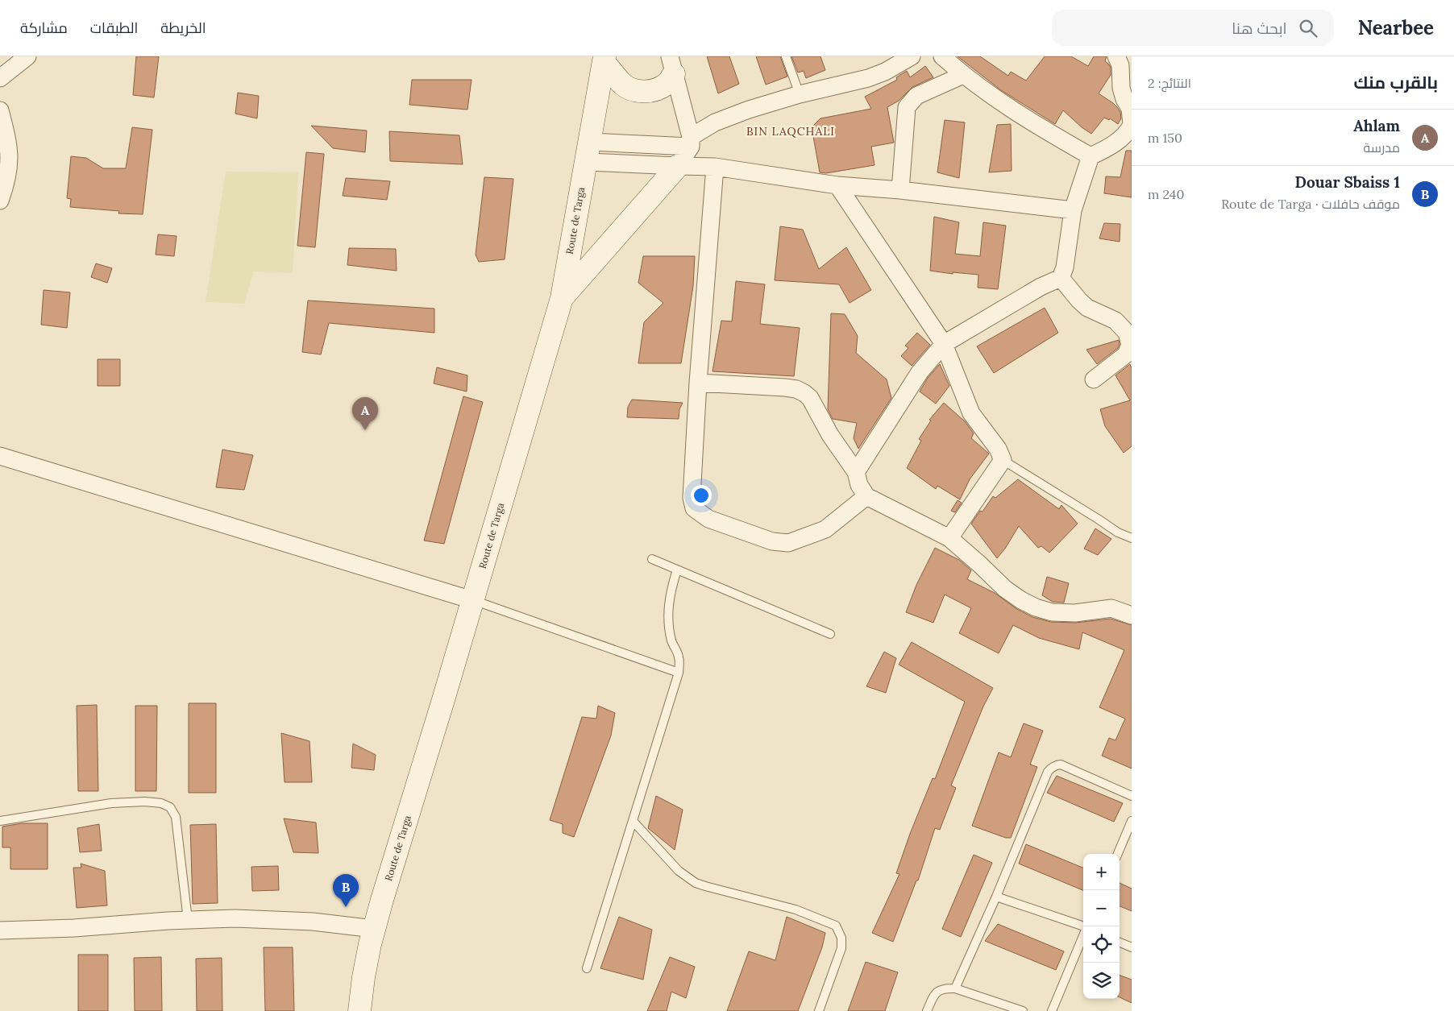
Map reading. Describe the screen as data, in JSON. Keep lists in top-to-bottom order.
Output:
{
  "streets": {
    "main road": ["Route de Targa"]
  },
  "districts": ["BIN LAQCHALI"],
  "page": {
    "header": "Nearbee",
    "search": "ابحث هنا",
    "nav": ["الخريطة", "الطبقات", "مشاركة"],
    "heading": ["بالقرب منك", "النتائج: 2"],
    "list": [
      {
        "mark": "A",
        "name": "Ahlam",
        "note": "مدرسة",
        "value": "150 m"
      },
      {
        "mark": "B",
        "name": "Douar Sbaiss 1",
        "note": "موقف حافلات · Route de Targa",
        "value": "240 m"
      }
    ],
    "pins": ["A", "B"],
    "map_buttons": ["+", "−"]
  }
}
